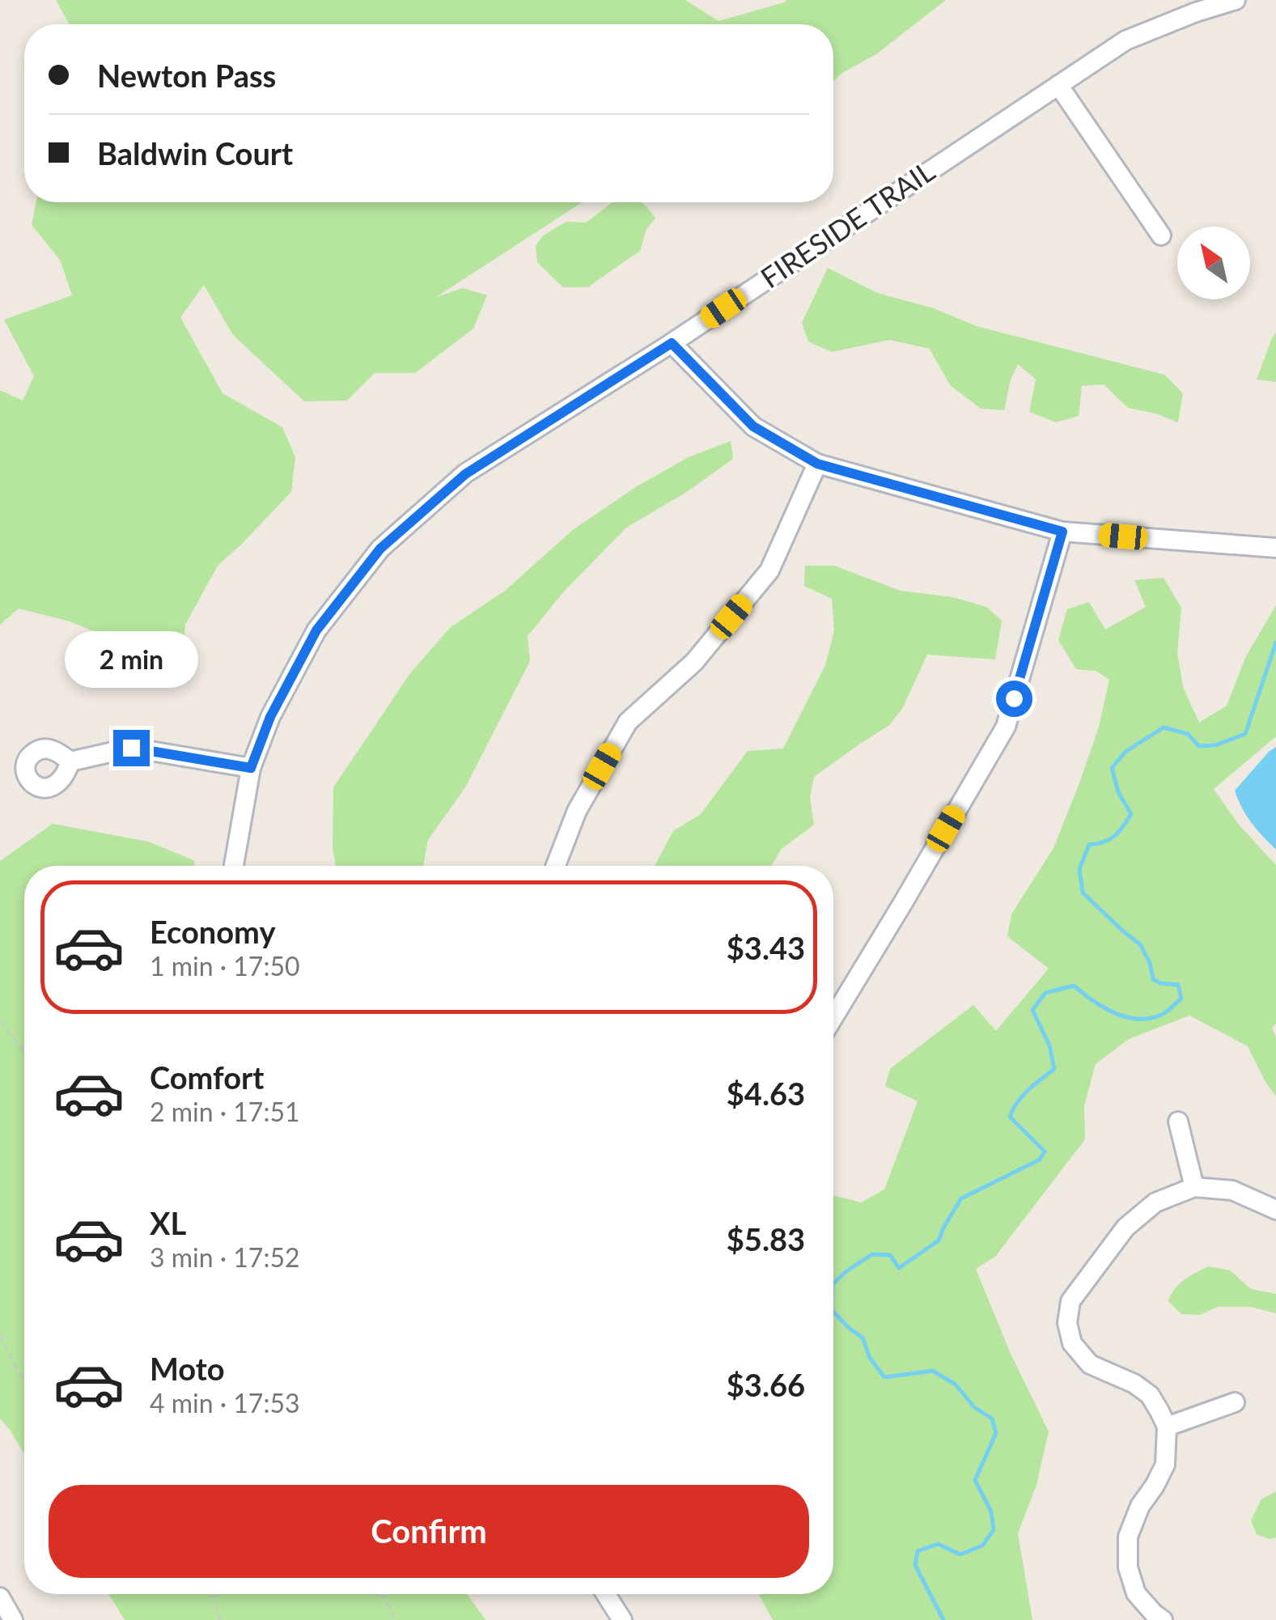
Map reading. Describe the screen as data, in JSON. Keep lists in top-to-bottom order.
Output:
{
  "streets": {
    "street": ["FIRESIDE TRAIL"]
  },
  "north": "top left",
  "page": {
    "banner": ["Newton Pass", "Baldwin Court"],
    "bubble": "2 min",
    "list": [
      {
        "name": "Economy",
        "note": "1 min · 17:50",
        "value": "$3.43"
      },
      {
        "name": "Comfort",
        "note": "2 min · 17:51",
        "value": "$4.63"
      },
      {
        "name": "XL",
        "note": "3 min · 17:52",
        "value": "$5.83"
      },
      {
        "name": "Moto",
        "note": "4 min · 17:53",
        "value": "$3.66"
      }
    ],
    "buttons": "Confirm"
  }
}
